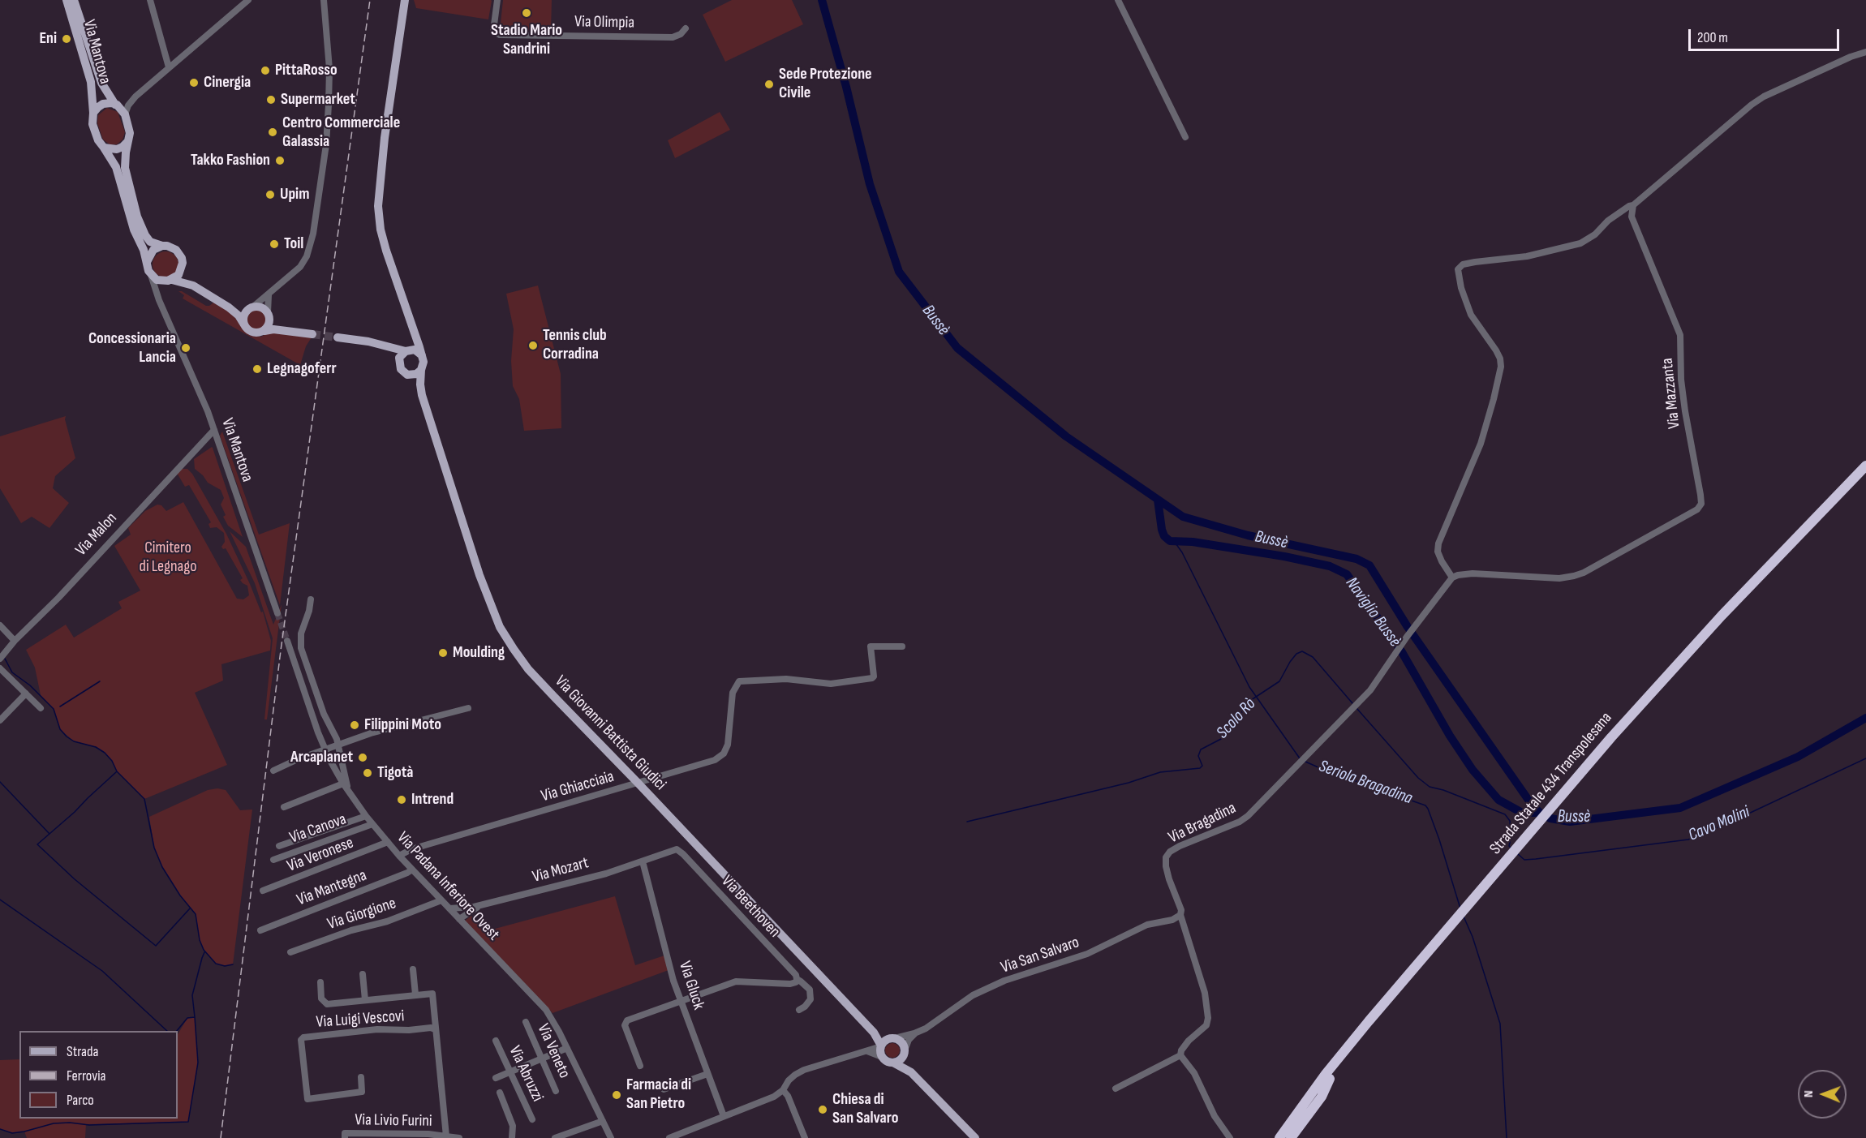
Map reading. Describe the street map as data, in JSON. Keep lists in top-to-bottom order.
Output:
{
  "streets": {
    "highway": ["Strada Statale 434 Transpolesana"],
    "main road": ["Via Mantova", "Via Giovanni Battista Giudici"],
    "street": [
      "Via Olimpia",
      "Via Mazzanta",
      "Via Malon",
      "Via Ghiacciaia",
      "Via Bragadina",
      "Via Canova",
      "Via Veronese",
      "Via Mozart",
      "Via Padana Inferiore Ovest",
      "Via Mantegna",
      "Via Beethoven",
      "Via Giorgione",
      "Via San Salvaro",
      "Via Gluck",
      "Via Luigi Vescovi",
      "Via Veneto",
      "Via Abruzzi",
      "Via Livio Furini"
    ]
  },
  "crossings": [
    ["Via Mantova", "Via Malon"],
    ["Via Mazzanta", "Via Bragadina"],
    ["Via Giovanni Battista Giudici", "Via Ghiacciaia"],
    ["Via Giovanni Battista Giudici", "Via San Salvaro"],
    ["Via Ghiacciaia", "Via Padana Inferiore Ovest"],
    ["Via Bragadina", "Via San Salvaro"],
    ["Via Canova", "Via Padana Inferiore Ovest"],
    ["Via Veronese", "Via Padana Inferiore Ovest"],
    ["Via Mozart", "Via Padana Inferiore Ovest"],
    ["Via Mozart", "Via Beethoven"],
    ["Via Mozart", "Via Gluck"],
    ["Via Padana Inferiore Ovest", "Via Mantegna"],
    ["Via Padana Inferiore Ovest", "Via Giorgione"],
    ["Via Beethoven", "Via Gluck"]
  ],
  "water": [
    "Bussè",
    "Naviglio Bussè",
    "Scolo Rò",
    "Seriola Bragadina",
    "Cavo Molini"
  ],
  "parks": ["Cimitero di Legnago"],
  "places": [
    "Stadio Mario Sandrini",
    "Eni",
    "PittaRosso",
    "Cinergia",
    "Sede Protezione Civile",
    "Supermarket",
    "Centro Commerciale Galassia",
    "Takko Fashion",
    "Upim",
    "Toil",
    "Tennis club Corradina",
    "Concessionaria Lancia",
    "Legnagoferr",
    "Moulding",
    "Filippini Moto",
    "Arcaplanet",
    "Tigotà",
    "Intrend",
    "Farmacia di San Pietro",
    "Chiesa di San Salvaro"
  ],
  "legend": ["Strada", "Ferrovia", "Parco"],
  "scale_bar": "200 m",
  "north": "left"
}
